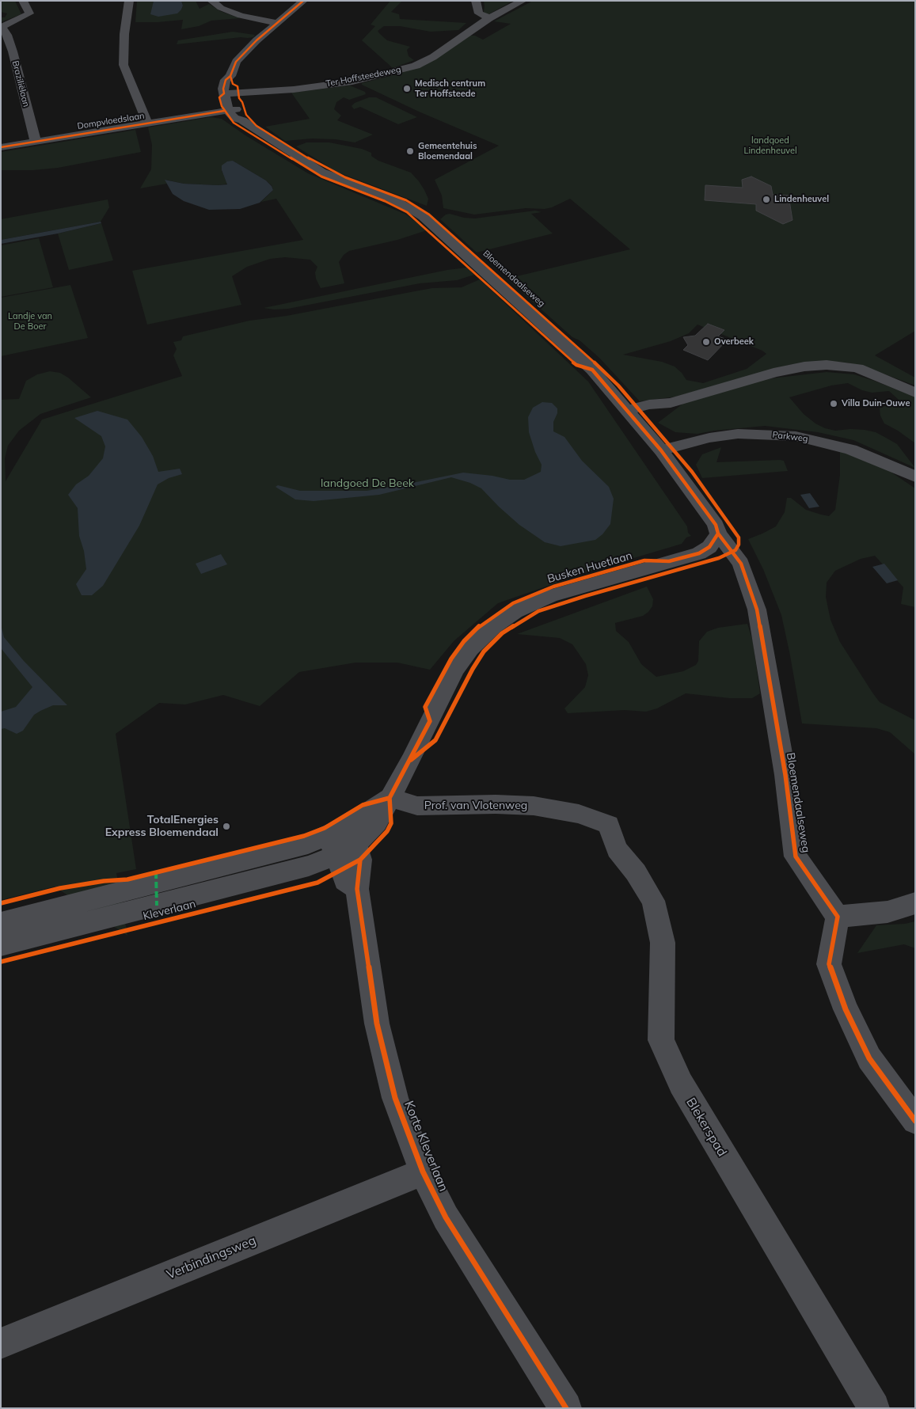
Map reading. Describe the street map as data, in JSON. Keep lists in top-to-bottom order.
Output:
{
  "streets": {
    "street": [
      "Ter Hoffsteedeweg",
      "Braziliëlaan",
      "Dompvloedslaan",
      "Bloemendaalseweg",
      "Parkweg",
      "Busken Huetlaan",
      "Prof. van Vlotenweg",
      "Kleverlaan",
      "Blekerspad",
      "Korte Kleverlaan",
      "Verbindingsweg"
    ]
  },
  "crossings": [
    ["Ter Hoffsteedeweg", "Dompvloedslaan"],
    ["Ter Hoffsteedeweg", "Bloemendaalseweg"],
    ["Braziliëlaan", "Dompvloedslaan"],
    ["Dompvloedslaan", "Bloemendaalseweg"],
    ["Bloemendaalseweg", "Parkweg"],
    ["Bloemendaalseweg", "Busken Huetlaan"],
    ["Busken Huetlaan", "Prof. van Vlotenweg"],
    ["Busken Huetlaan", "Kleverlaan"],
    ["Busken Huetlaan", "Korte Kleverlaan"],
    ["Prof. van Vlotenweg", "Blekerspad"],
    ["Kleverlaan", "Korte Kleverlaan"],
    ["Korte Kleverlaan", "Verbindingsweg"]
  ],
  "parks": ["landgoed Lindenheuvel", "Landje van De Boer", "landgoed De Beek"],
  "places": [
    "Medisch centrum Ter Hoffsteede",
    "Gemeentehuis Bloemendaal",
    "Lindenheuvel",
    "Overbeek",
    "Villa Duin-Ouwe",
    "TotalEnergies Express Bloemendaal"
  ]
}
